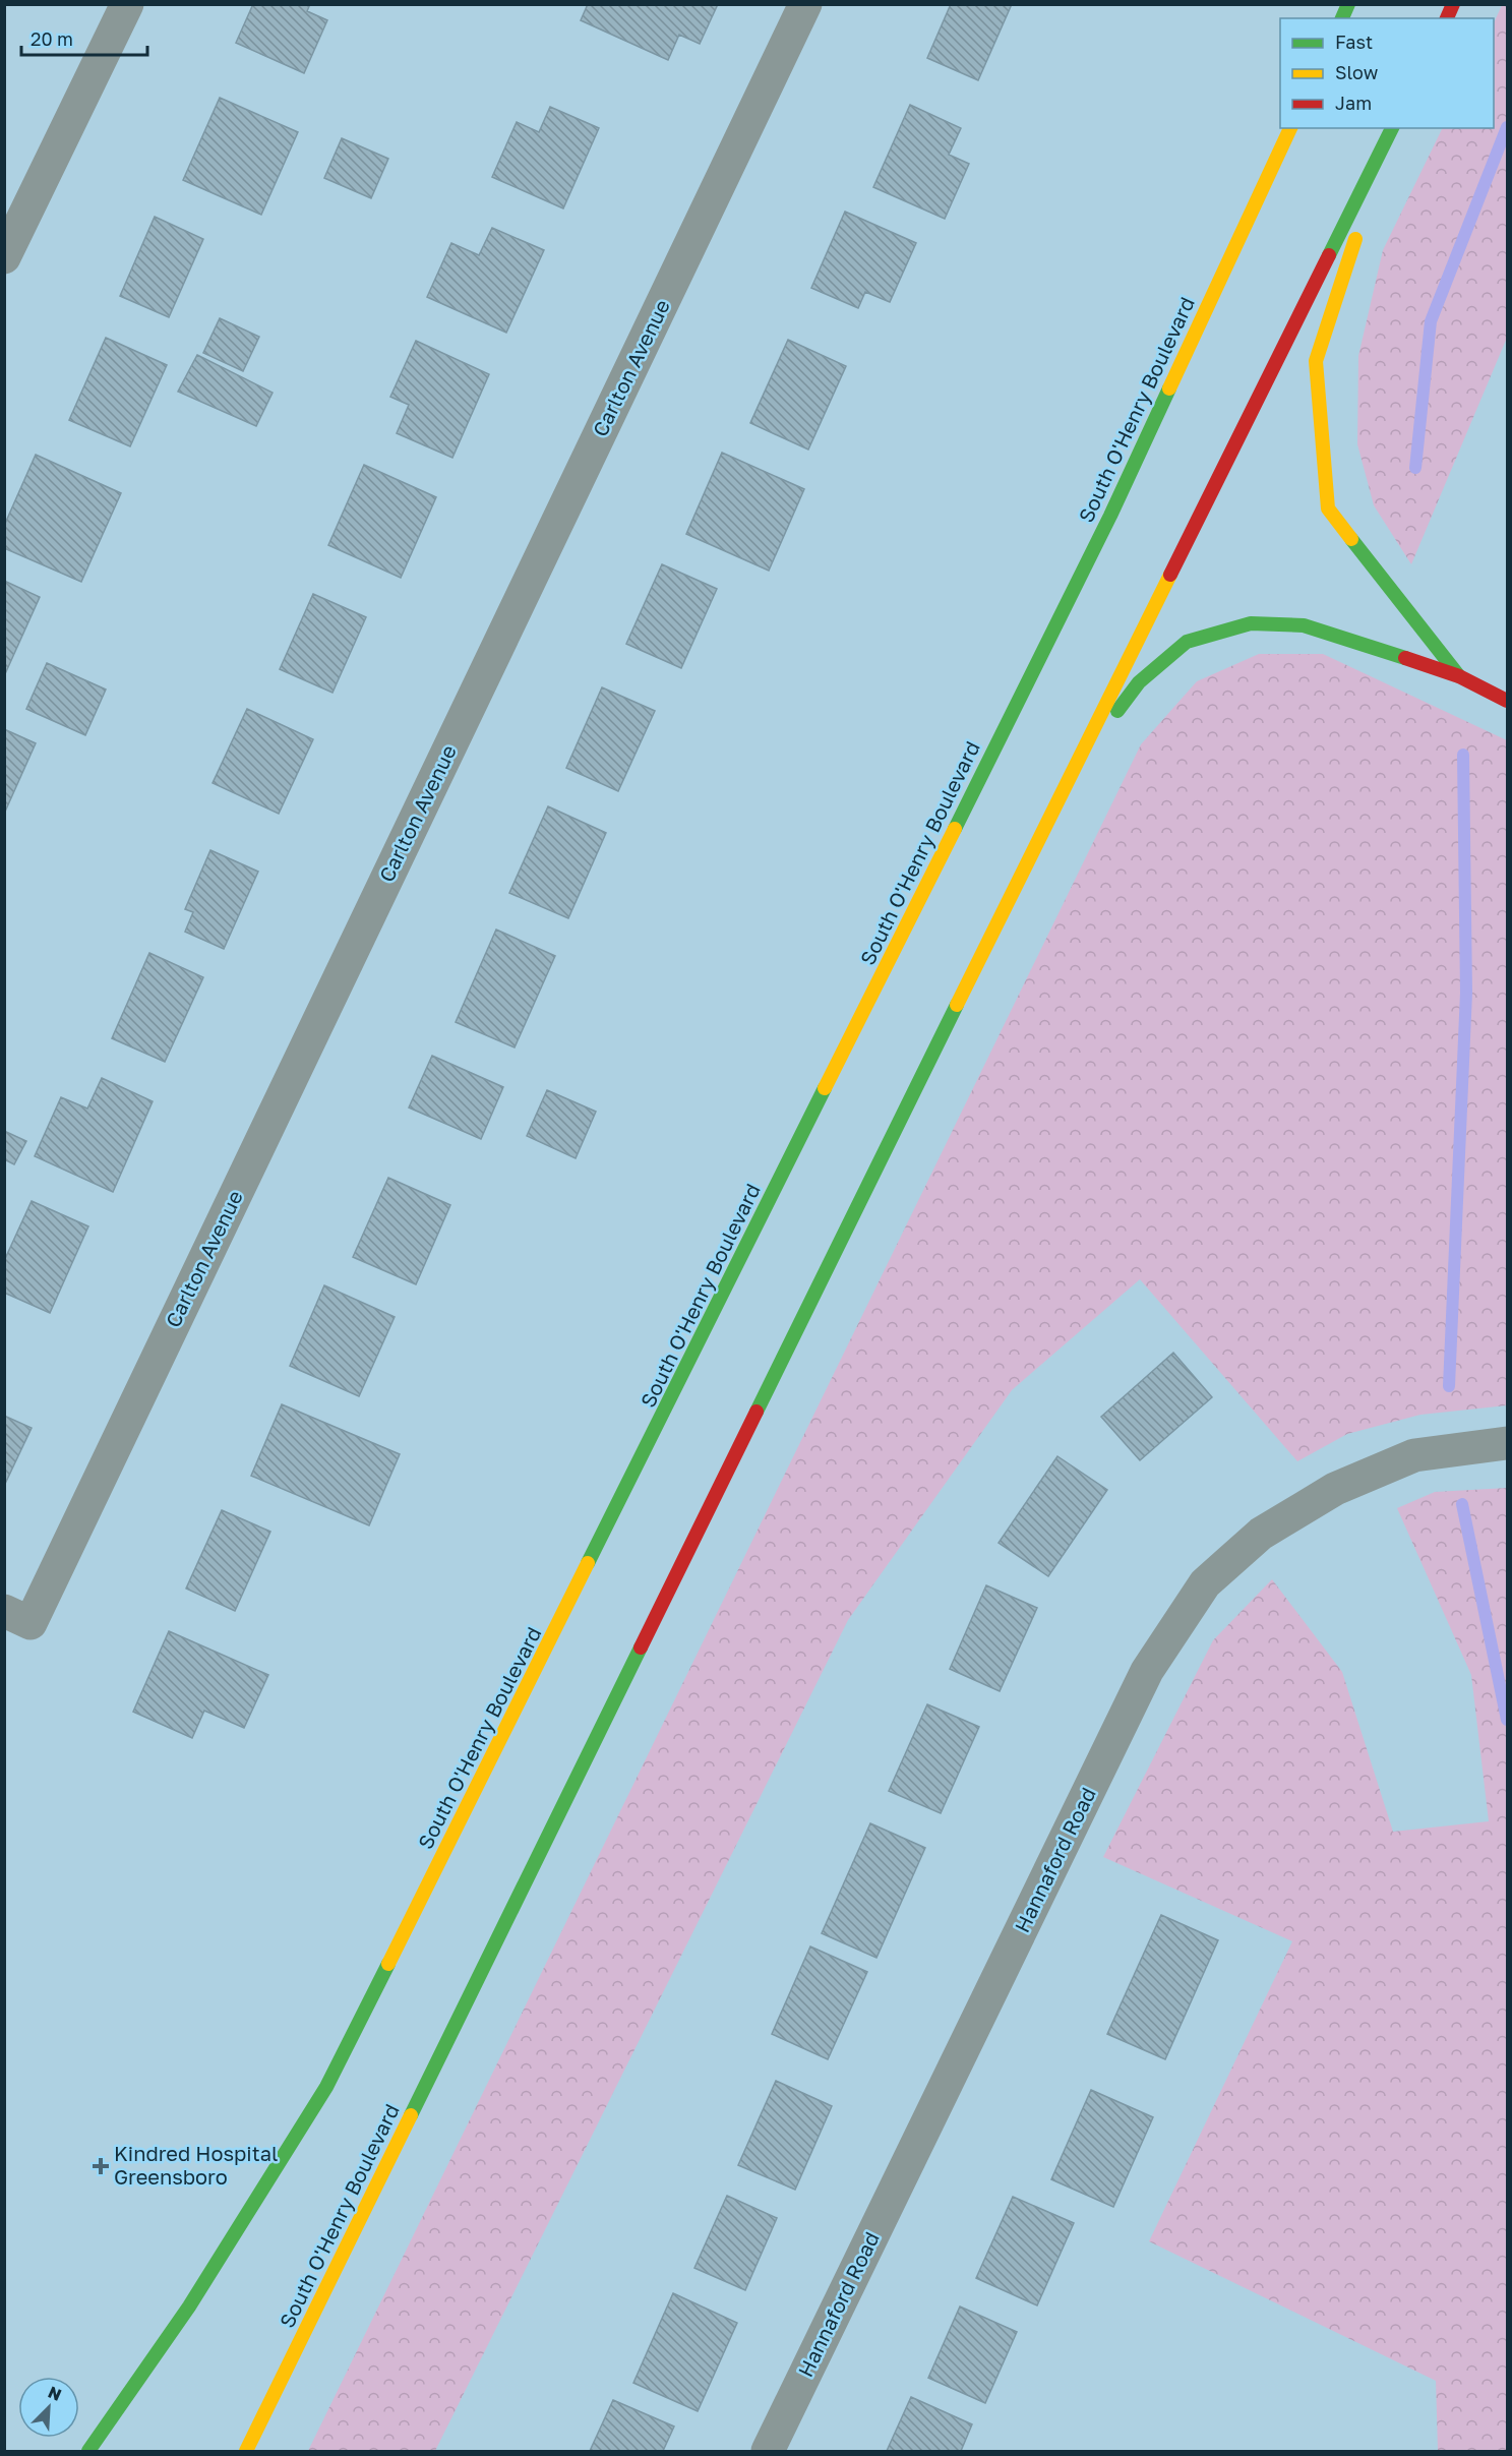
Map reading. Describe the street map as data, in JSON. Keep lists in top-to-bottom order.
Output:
{
  "streets": {
    "highway": ["South O'Henry Boulevard"],
    "street": ["Carlton Avenue", "Hannaford Road"]
  },
  "places": {
    "health": ["Kindred Hospital Greensboro"]
  },
  "legend": ["Fast", "Slow", "Jam"],
  "scale_bar": "20 m",
  "north": "top right"
}
